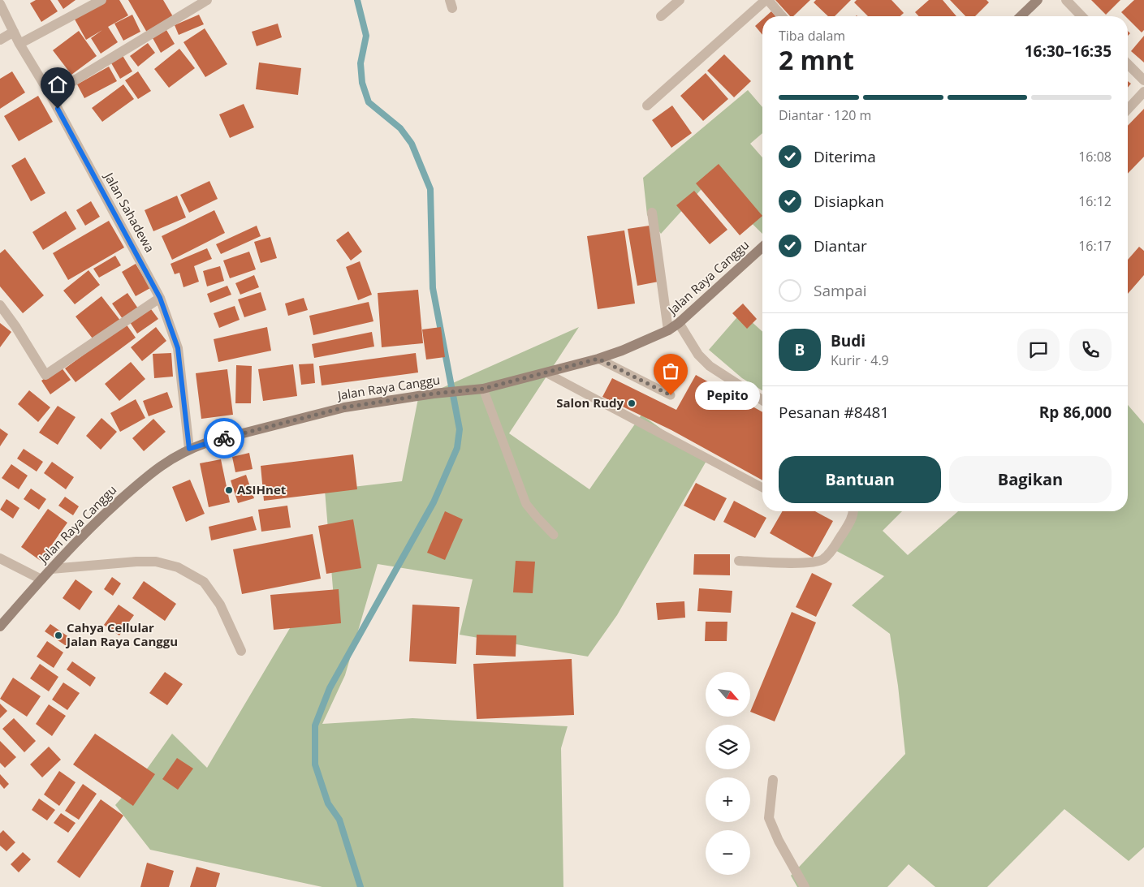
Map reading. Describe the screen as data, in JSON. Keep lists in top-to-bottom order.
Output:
{
  "streets": {
    "main road": ["Jalan Raya Canggu"],
    "street": ["Jalan Sahadewa"]
  },
  "crossings": [
    ["Jalan Sahadewa", "Jalan Raya Canggu"]
  ],
  "places": [
    "Pepito",
    "Salon Rudy",
    "ASIHnet",
    "Cahya Cellular Jalan Raya Canggu"
  ],
  "north": "bottom right",
  "page": {
    "heading": ["2 mnt", "Tiba dalam", "16:30–16:35"],
    "panel": [
      "Budi",
      "Kurir · 4.9",
      "Pesanan #8481",
      "Rp 86,000"
    ],
    "bar": "Diantar · 120 m",
    "list": [
      ["Diterima", "16:08"],
      ["Disiapkan", "16:12"],
      ["Diantar", "16:17"],
      "Sampai"
    ],
    "round": "B",
    "bubble": "Pepito",
    "buttons": ["Bantuan", "Bagikan"],
    "map_buttons": ["+", "−"]
  }
}
